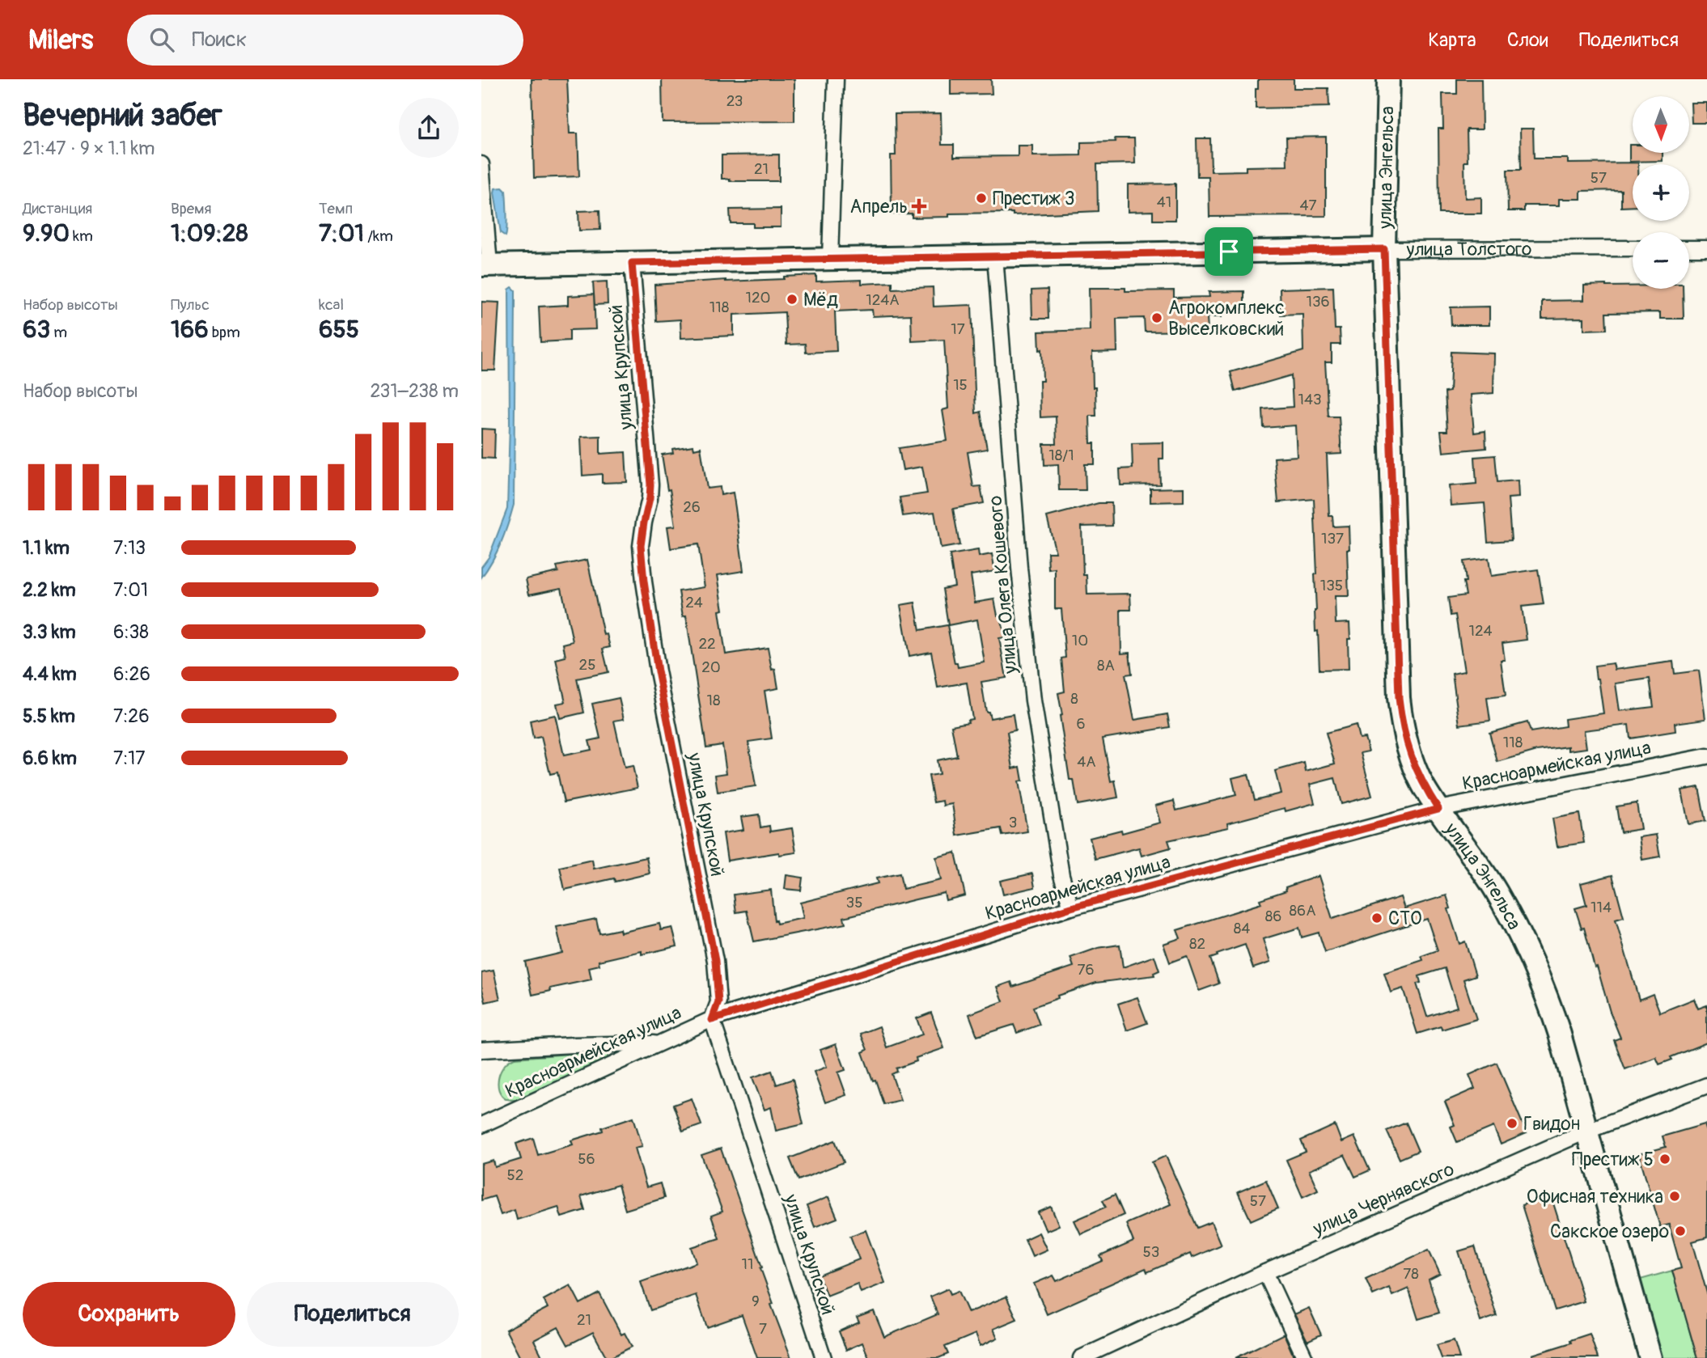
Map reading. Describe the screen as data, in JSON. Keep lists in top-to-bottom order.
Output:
{
  "streets": {
    "street": [
      "улица Энгельса",
      "улица Толстого",
      "улица Крупской",
      "улица Олега Кошевого",
      "Красноармейская улица",
      "улица Чернявского"
    ]
  },
  "crossings": [
    ["улица Энгельса", "улица Толстого"],
    ["улица Энгельса", "Красноармейская улица"],
    ["улица Энгельса", "улица Чернявского"],
    ["улица Толстого", "улица Крупской"],
    ["улица Толстого", "улица Олега Кошевого"],
    ["улица Крупской", "Красноармейская улица"],
    ["улица Олега Кошевого", "Красноармейская улица"]
  ],
  "places": {
    "other": [
      "Престиж 3",
      "Мёд",
      "Агрокомплекс Выселковский",
      "СТО",
      "Гвидон",
      "Престиж 5",
      "Офисная техника",
      "Сакское озеро"
    ],
    "health": ["Апрель"]
  },
  "house_numbers": [
    "23",
    "21",
    "57",
    "41",
    "47",
    "120",
    "124А",
    "136",
    "118",
    "17",
    "15",
    "143",
    "18/1",
    "26",
    "137",
    "135",
    "24",
    "124",
    "10",
    "22",
    "25",
    "8А",
    "20",
    "8",
    "18",
    "6",
    "118",
    "4А",
    "3",
    "35",
    "114",
    "86А",
    "86",
    "84",
    "82",
    "76",
    "56",
    "52",
    "57",
    "53",
    "11",
    "78",
    "9",
    "21",
    "7"
  ],
  "north": "bottom",
  "page": {
    "header": "Milers",
    "search": "Поиск",
    "nav": ["Карта", "Слои", "Поделиться"],
    "heading": ["Вечерний забег", "21:47 · 9 × 1.1 km"],
    "map_buttons": ["+", "−"],
    "stats": [
      ["Дистанция", "9.90 km"],
      ["Время", "1:09:28"],
      ["Темп", "7:01 /km"],
      ["Набор высоты", "63 m"],
      ["Пульс", "166 bpm"],
      ["kcal", "655"]
    ],
    "chart": ["Набор высоты", "231–238 m"],
    "list": [
      {
        "name": "1.1 km",
        "note": "7:13"
      },
      {
        "name": "2.2 km",
        "note": "7:01"
      },
      {
        "name": "3.3 km",
        "note": "6:38"
      },
      {
        "name": "4.4 km",
        "note": "6:26"
      },
      {
        "name": "5.5 km",
        "note": "7:26"
      },
      {
        "name": "6.6 km",
        "note": "7:17"
      }
    ],
    "buttons": ["Сохранить", "Поделиться"]
  }
}
